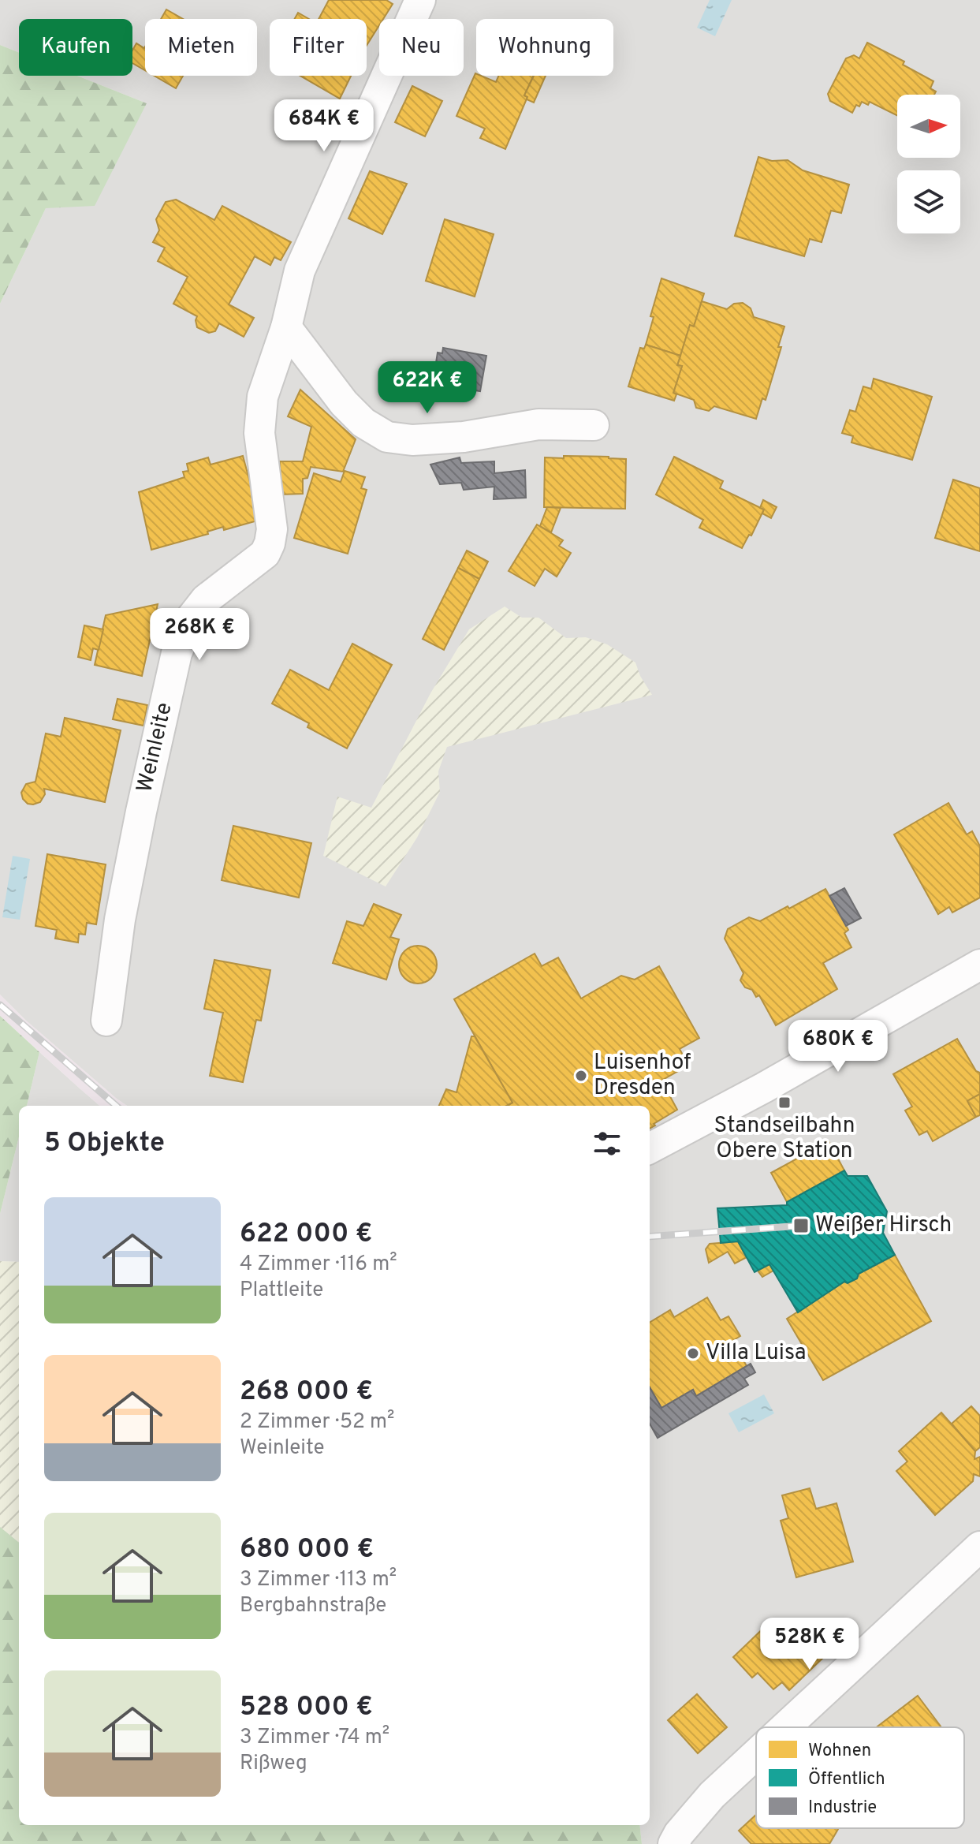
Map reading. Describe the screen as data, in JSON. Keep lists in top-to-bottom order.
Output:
{
  "streets": {
    "street": ["Weinleite"]
  },
  "places": {
    "other": ["Luisenhof Dresden", "Villa Luisa"],
    "transit": ["Standseilbahn Obere Station", "Weißer Hirsch"]
  },
  "legend": ["Wohnen", "Öffentlich", "Industrie"],
  "north": "right",
  "page": {
    "chip": [
      "Kaufen",
      "Mieten",
      "Filter",
      "Neu",
      "Wohnung"
    ],
    "price": [
      "684K €",
      "622K €",
      "268K €",
      "680K €",
      "528K €"
    ],
    "heading": "5 Objekte",
    "list": [
      {
        "name": "622 000 €",
        "note": "4 Zimmer · 116 m² · Plattleite"
      },
      {
        "name": "268 000 €",
        "note": "2 Zimmer · 52 m² · Weinleite"
      },
      {
        "name": "680 000 €",
        "note": "3 Zimmer · 113 m² · Bergbahnstraße"
      },
      {
        "name": "528 000 €",
        "note": "3 Zimmer · 74 m² · Rißweg"
      }
    ]
  }
}
